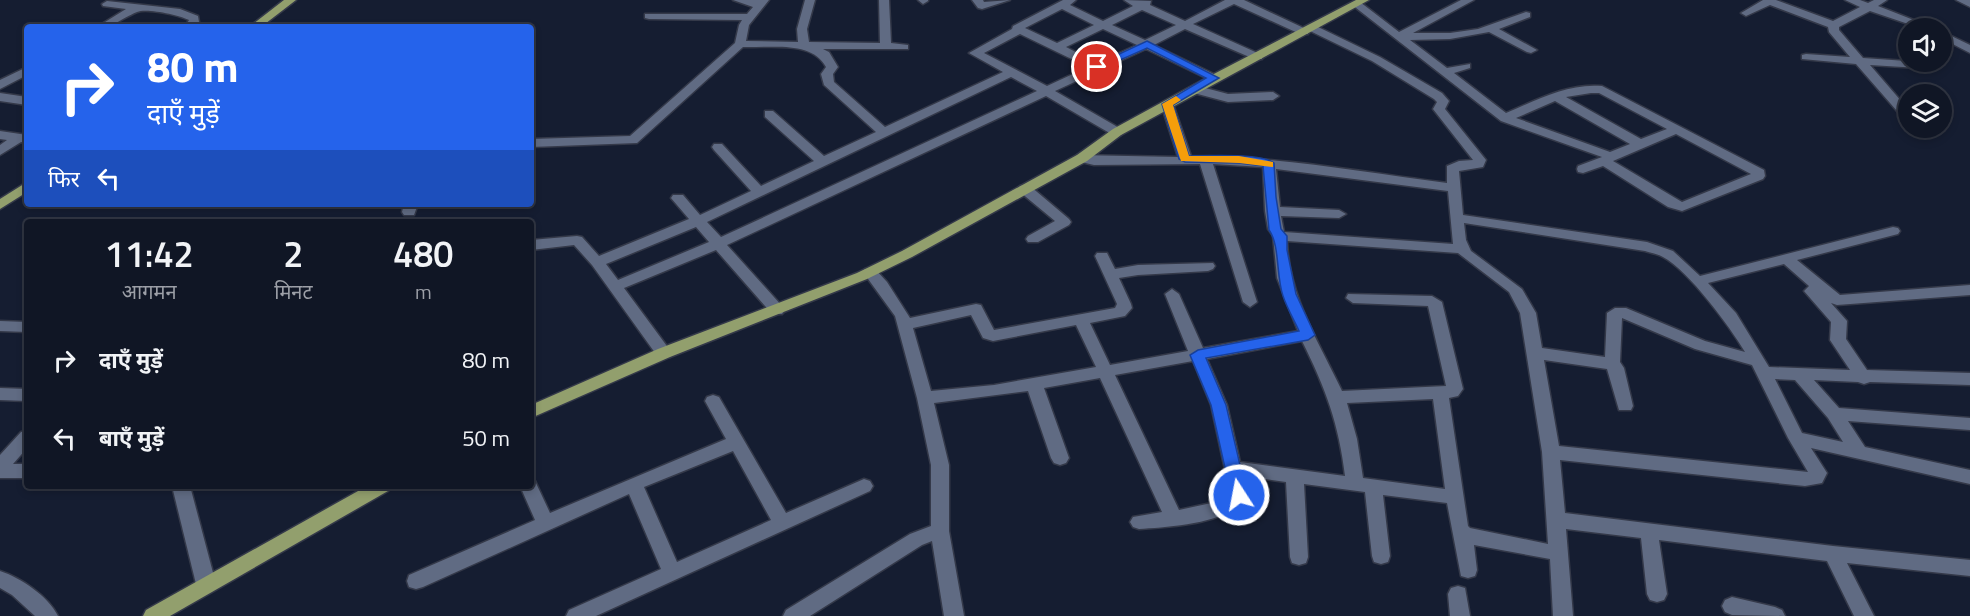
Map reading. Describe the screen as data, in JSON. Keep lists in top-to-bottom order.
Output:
{
  "page": {
    "turn": ["80 m", "दाएँ मुड़ें"],
    "then": "फिर",
    "eta": [
      "11:42",
      "आगमन",
      "2",
      "मिनट",
      "480",
      "m"
    ],
    "list": [
      {
        "name": "दाएँ मुड़ें",
        "value": "80 m"
      },
      {
        "name": "बाएँ मुड़ें",
        "value": "50 m"
      }
    ]
  }
}
